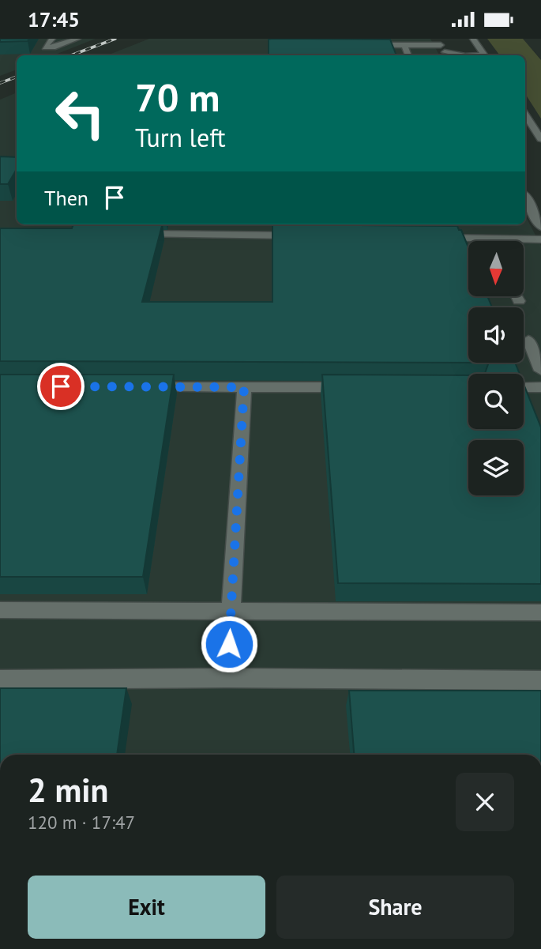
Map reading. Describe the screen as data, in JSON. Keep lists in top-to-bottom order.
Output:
{
  "north": "bottom",
  "page": {
    "status": "17:45",
    "turn": ["70 m", "Turn left"],
    "then": "Then",
    "heading": ["2 min", "120 m · 17:47"],
    "buttons": ["Exit", "Share"]
  }
}
